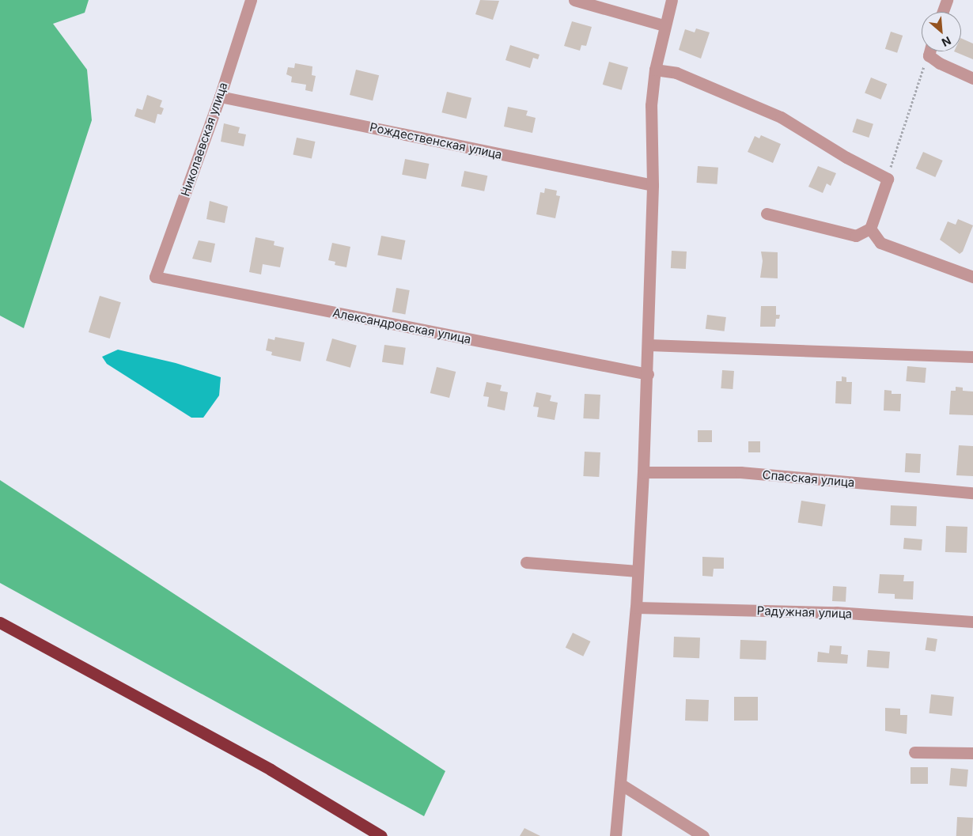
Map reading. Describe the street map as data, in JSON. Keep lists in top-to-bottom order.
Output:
{
  "streets": {
    "street": [
      "Николаевская улица",
      "Рождественская улица",
      "Александровская улица",
      "Спасская улица",
      "Радужная улица"
    ]
  },
  "crossings": [
    ["Николаевская улица", "Рождественская улица"],
    ["Николаевская улица", "Александровская улица"]
  ],
  "north": "bottom right"
}
